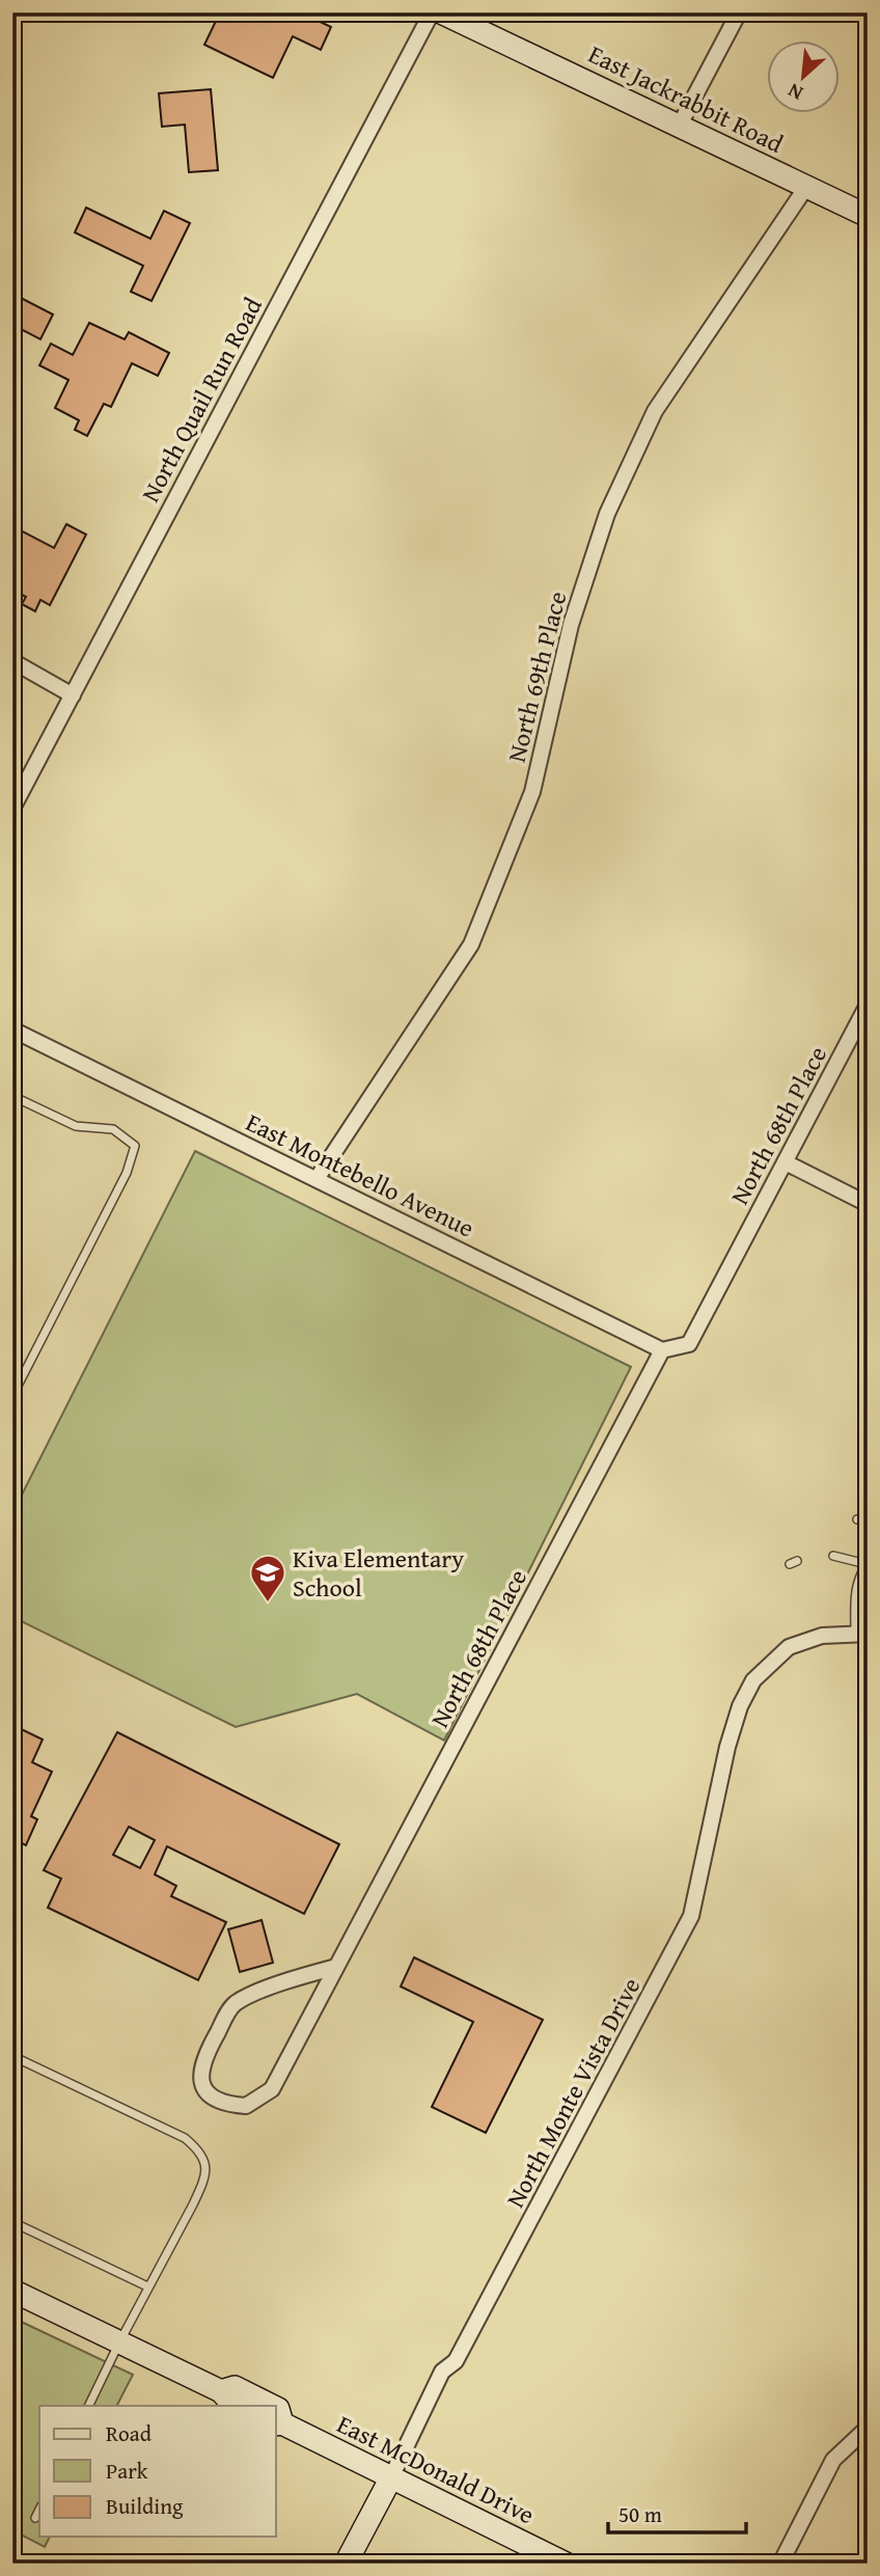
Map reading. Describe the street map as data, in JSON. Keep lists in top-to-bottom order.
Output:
{
  "streets": {
    "street": [
      "East Jackrabbit Road",
      "North Quail Run Road",
      "North 69th Place",
      "North 68th Place",
      "East Montebello Avenue",
      "North Monte Vista Drive",
      "East McDonald Drive"
    ]
  },
  "crossings": [
    ["East Jackrabbit Road", "North 69th Place"],
    ["North 69th Place", "East Montebello Avenue"],
    ["North 68th Place", "East Montebello Avenue"],
    ["North Monte Vista Drive", "East McDonald Drive"]
  ],
  "places": {
    "school or university": ["Kiva Elementary School"]
  },
  "legend": ["Road", "Park", "Building"],
  "scale_bar": "50 m",
  "north": "bottom left"
}
